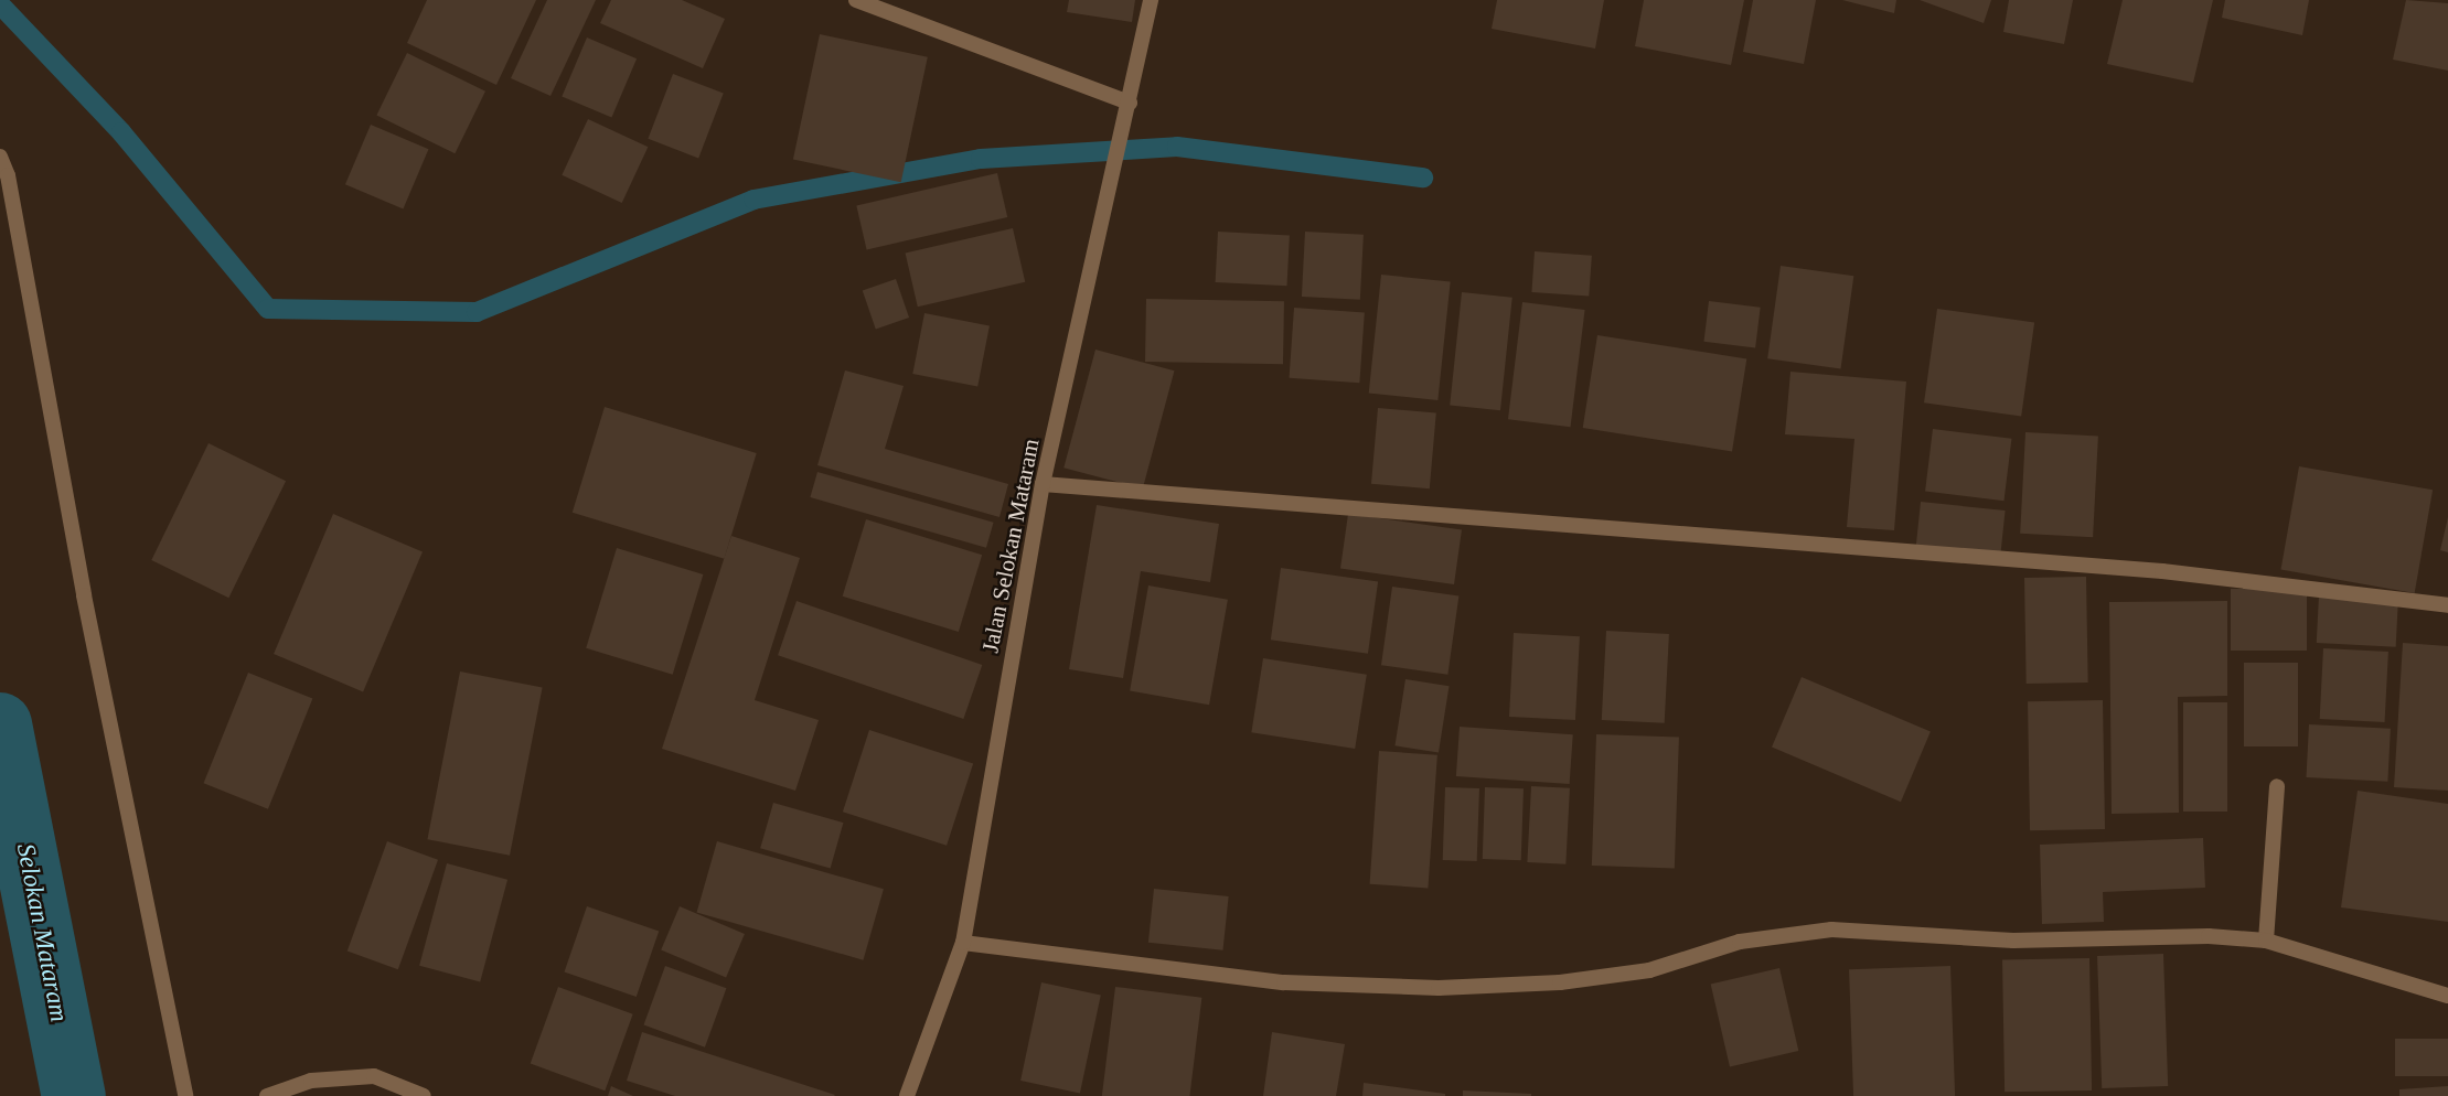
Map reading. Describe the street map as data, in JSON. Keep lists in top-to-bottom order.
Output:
{
  "streets": {
    "street": ["Jalan Selokan Mataram"]
  },
  "water": ["Selokan Mataram"]
}
